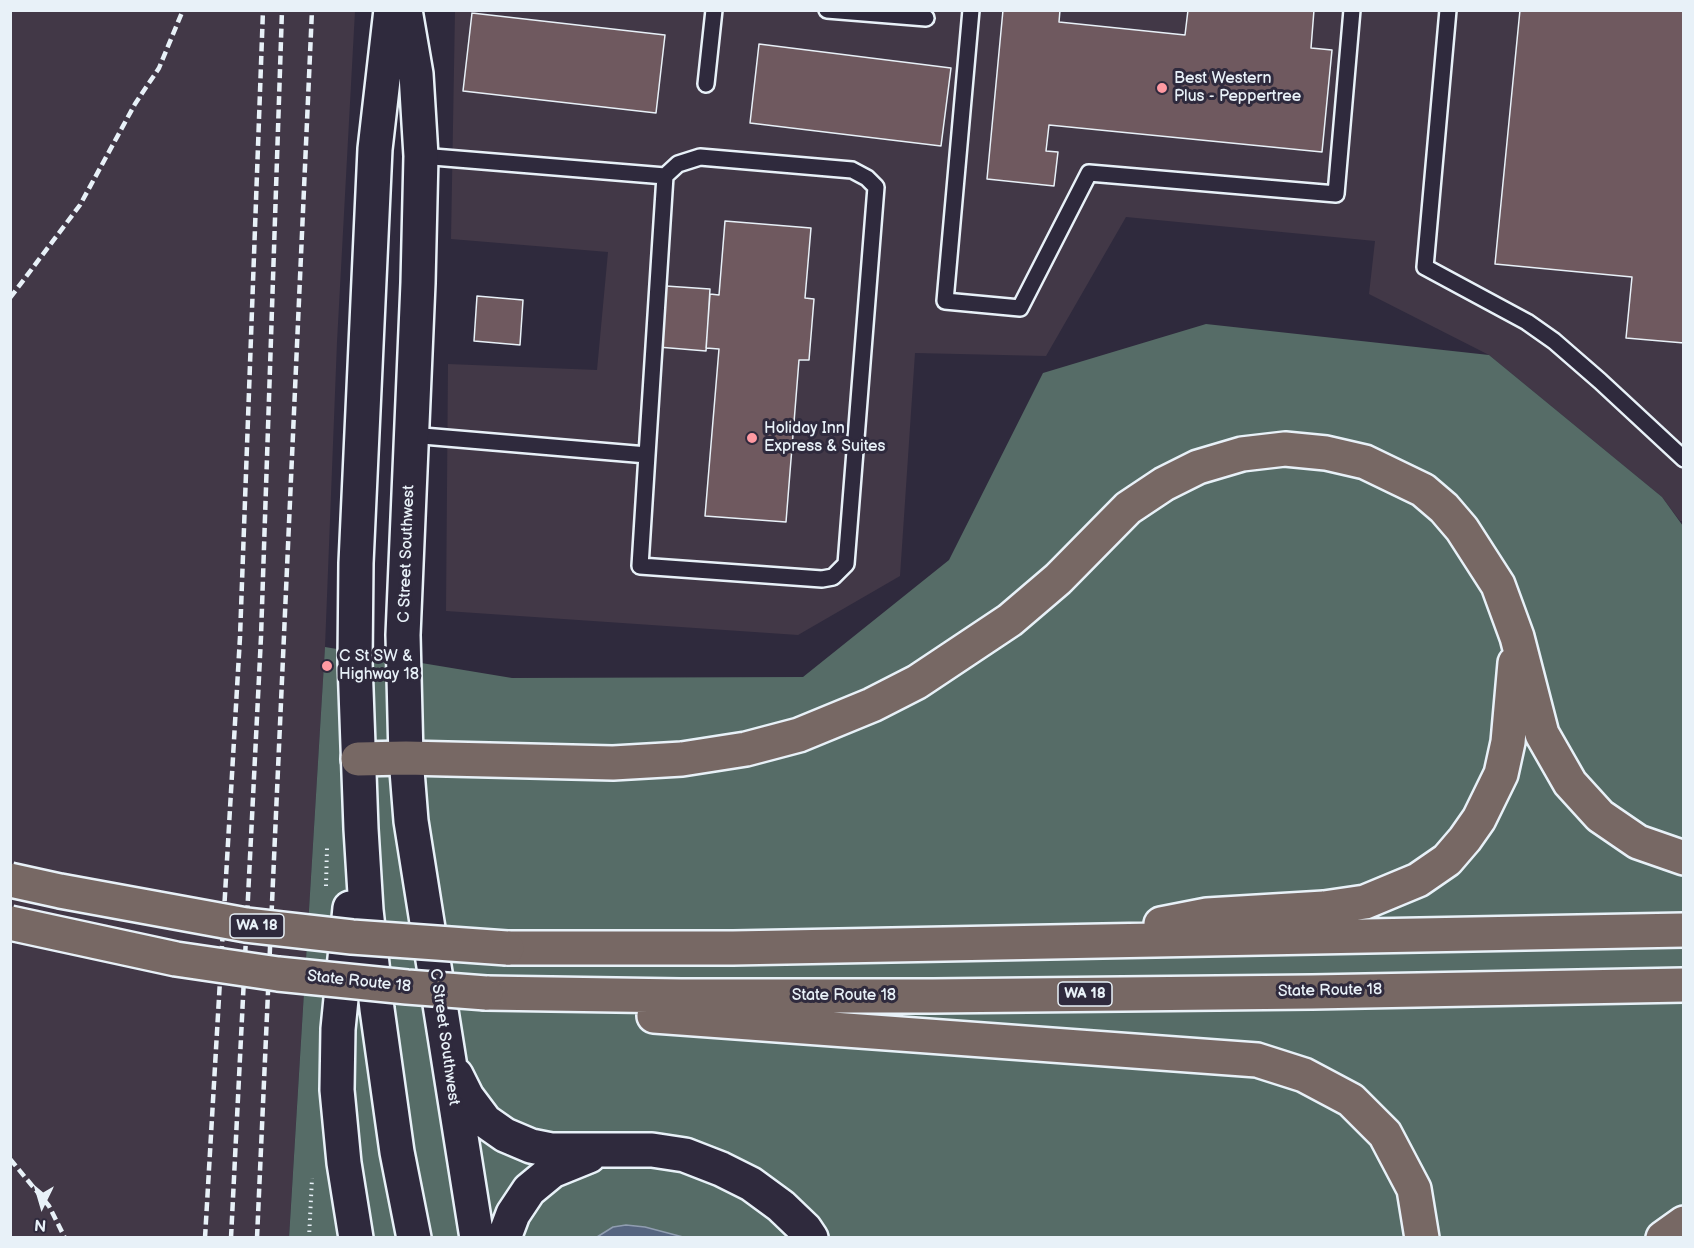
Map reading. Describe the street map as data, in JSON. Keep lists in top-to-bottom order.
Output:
{
  "streets": {
    "highway": ["WA 18", "State Route 18"],
    "main road": ["C Street Southwest"]
  },
  "places": ["Best Western Plus - Peppertree", "Holiday Inn Express & Suites", "C St SW & Highway 18"],
  "north": "bottom"
}
